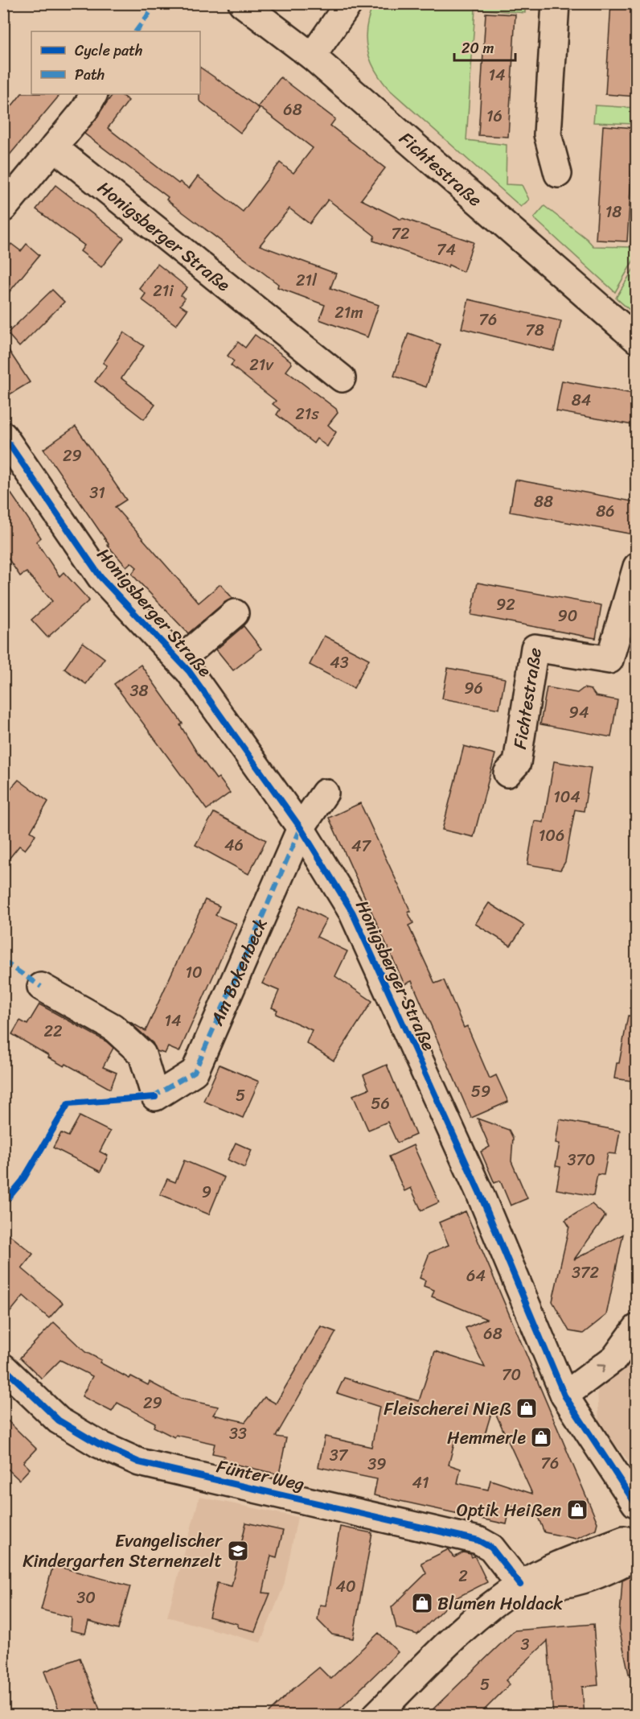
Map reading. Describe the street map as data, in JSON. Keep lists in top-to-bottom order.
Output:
{
  "streets": {
    "street": [
      "Fichtestraße",
      "Honigsberger Straße",
      "Am Bokenbeck",
      "Fünter Weg"
    ]
  },
  "crossings": [
    ["Honigsberger Straße", "Am Bokenbeck"]
  ],
  "places": {
    "shop": [
      "Fleischerei Nieß",
      "Hemmerle",
      "Optik Heißen",
      "Blumen Holdack"
    ],
    "school or university": ["Evangelischer Kindergarten Sternenzelt"]
  },
  "house_numbers": [
    "14",
    "68",
    "16",
    "18",
    "72",
    "74",
    "21l",
    "21i",
    "21m",
    "76",
    "78",
    "21v",
    "84",
    "21s",
    "29",
    "31",
    "88",
    "86",
    "92",
    "90",
    "43",
    "96",
    "38",
    "94",
    "104",
    "106",
    "46",
    "47",
    "10",
    "14",
    "22",
    "59",
    "5",
    "56",
    "370",
    "9",
    "372",
    "64",
    "68",
    "70",
    "29",
    "33",
    "37",
    "76",
    "39",
    "41",
    "2",
    "40",
    "30",
    "3",
    "5"
  ],
  "legend": ["Cycle path", "Path"],
  "scale_bar": "20 m"
}
